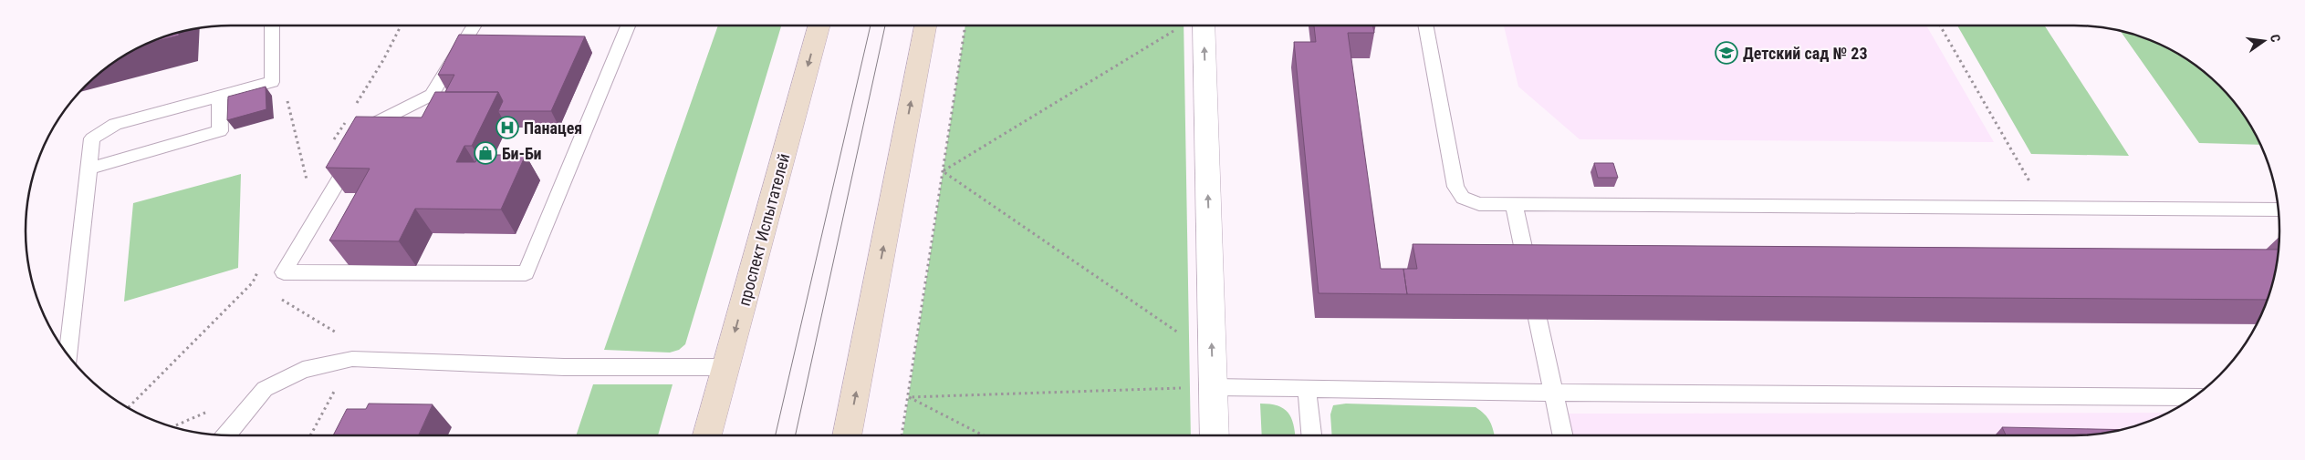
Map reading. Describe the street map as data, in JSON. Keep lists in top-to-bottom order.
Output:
{
  "streets": {
    "main road": ["проспект Испытателей"]
  },
  "places": {
    "school or university": ["Детский сад № 23"],
    "hospital": ["Панацея"],
    "shop": ["Би-Би"]
  },
  "north": "right"
}
